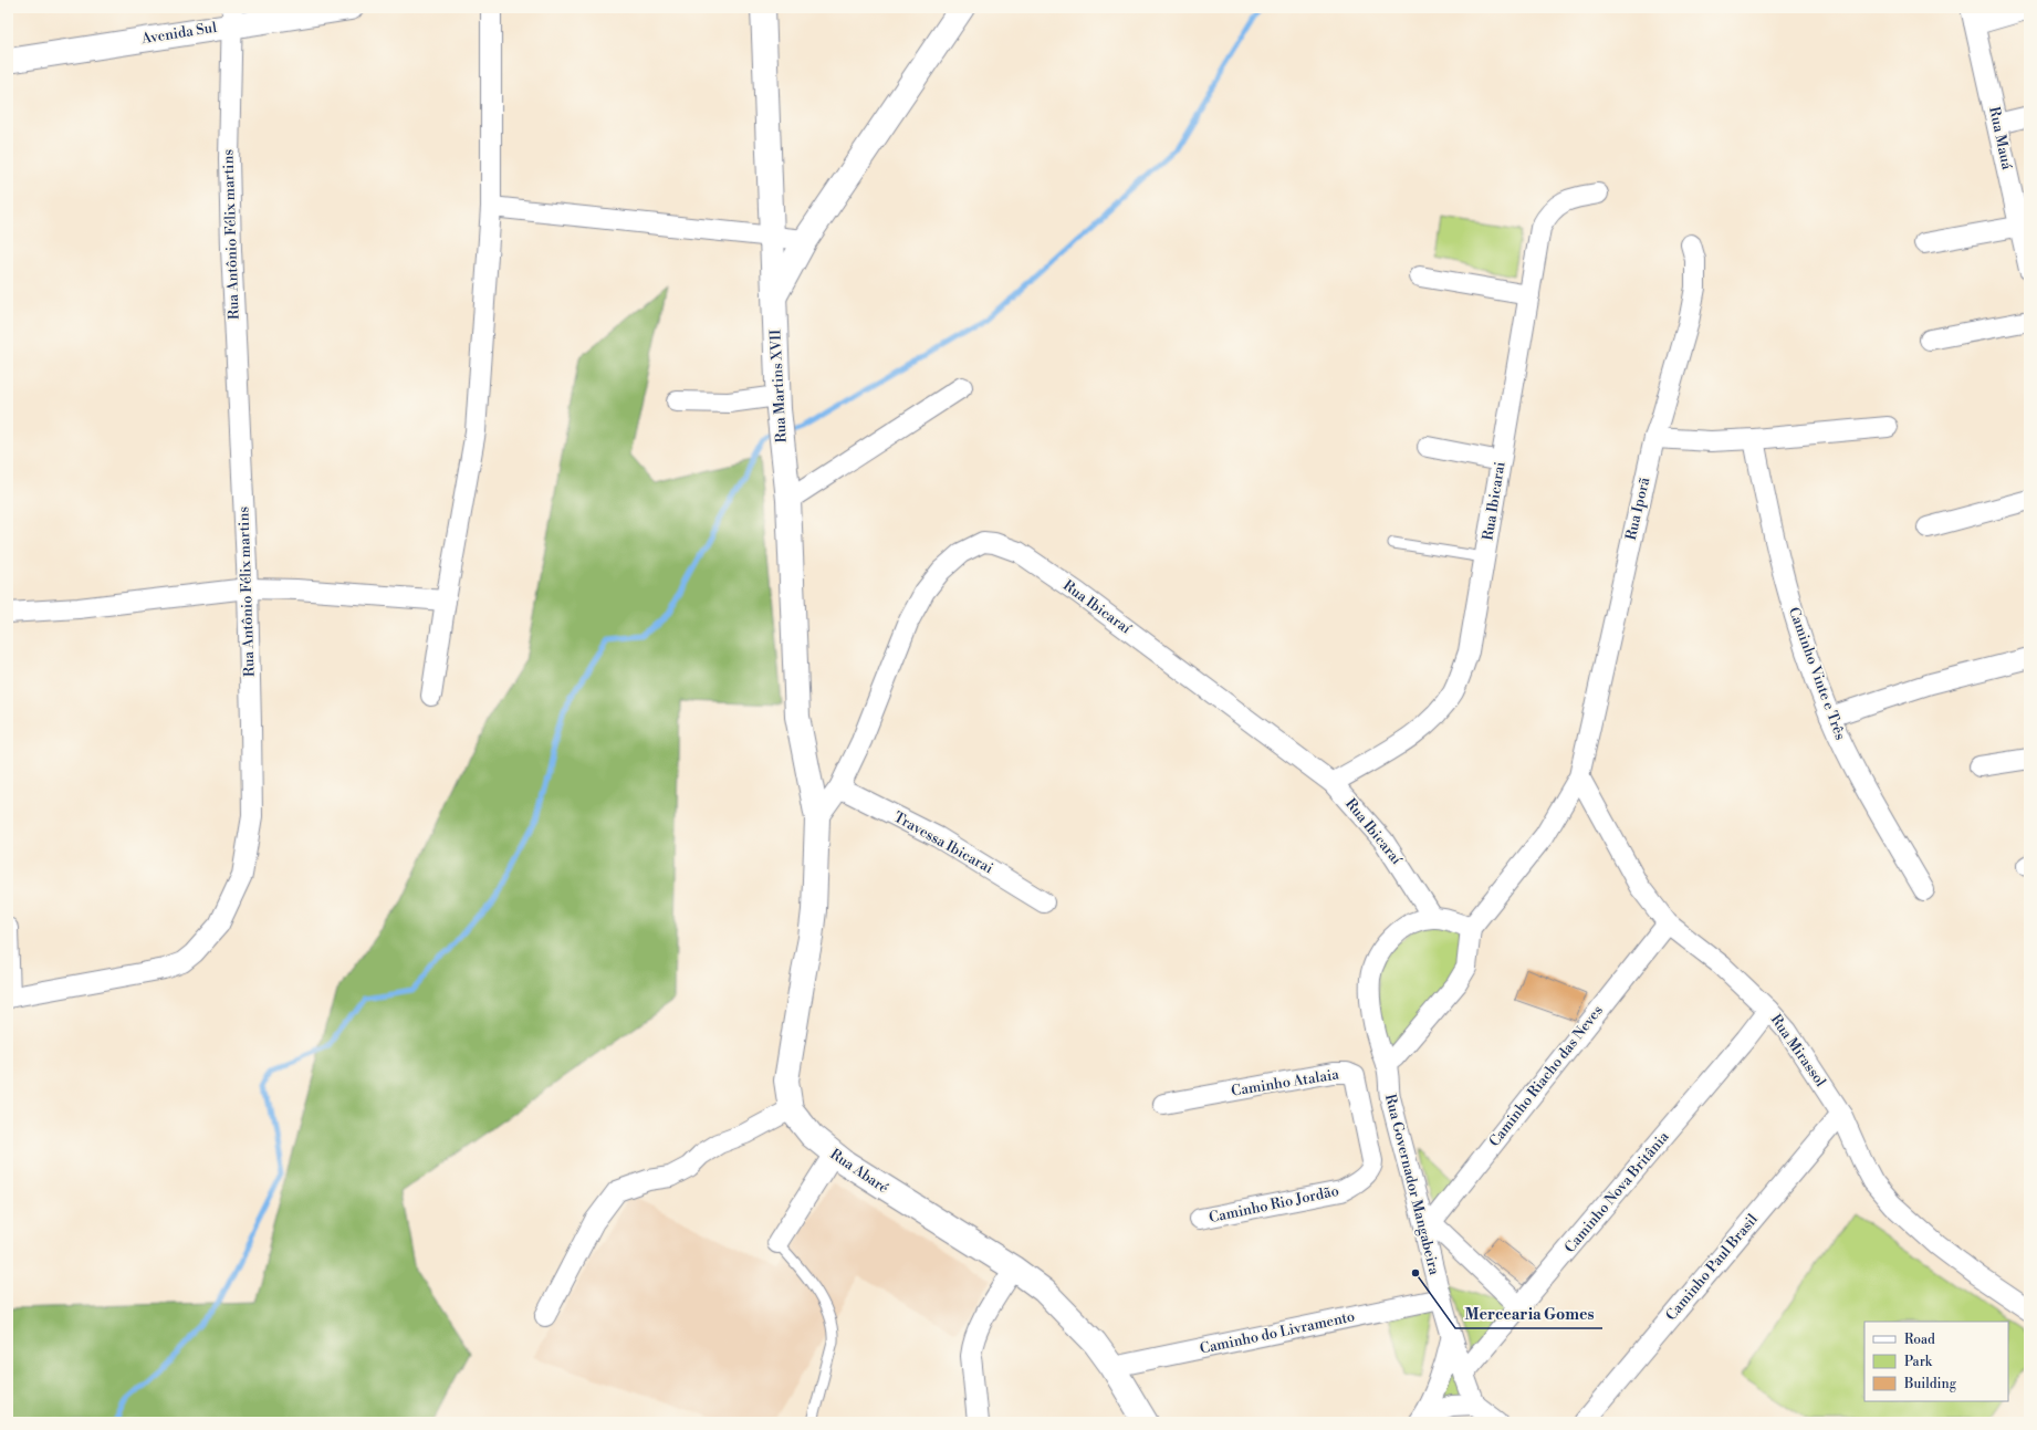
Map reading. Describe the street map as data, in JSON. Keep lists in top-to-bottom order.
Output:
{
  "streets": {
    "street": [
      "Avenida Sul",
      "Rua Mauá",
      "Rua Antônio Félix martins",
      "Rua Martins XVII",
      "Rua Ibicarai",
      "Rua Iporã",
      "Rua Ibicaraí",
      "Caminho Vinte e Três",
      "Travessa Ibicarai",
      "Rua Mirassol",
      "Caminho Riacho das Neves",
      "Caminho Atalaia",
      "Rua Abaré",
      "Rua Governador Mangabeira",
      "Caminho Nova Britânia",
      "Caminho Rio Jordão",
      "Caminho Paul Brasil",
      "Caminho do Livramento"
    ]
  },
  "crossings": [
    ["Avenida Sul", "Rua Antônio Félix martins"],
    ["Rua Martins XVII", "Rua Ibicaraí"],
    ["Rua Martins XVII", "Rua Abaré"],
    ["Rua Ibicarai", "Rua Ibicaraí"],
    ["Rua Iporã", "Rua Mirassol"],
    ["Rua Ibicaraí", "Travessa Ibicarai"],
    ["Rua Ibicaraí", "Rua Abaré"],
    ["Rua Ibicaraí", "Rua Governador Mangabeira"],
    ["Rua Mirassol", "Caminho Riacho das Neves"],
    ["Rua Mirassol", "Caminho Nova Britânia"],
    ["Rua Mirassol", "Caminho Paul Brasil"],
    ["Caminho Riacho das Neves", "Rua Governador Mangabeira"],
    ["Caminho Atalaia", "Caminho Rio Jordão"],
    ["Rua Abaré", "Caminho do Livramento"],
    ["Rua Governador Mangabeira", "Caminho Nova Britânia"],
    ["Rua Governador Mangabeira", "Caminho do Livramento"]
  ],
  "places": ["Mercearia Gomes"],
  "legend": ["Road", "Park", "Building"]
}
